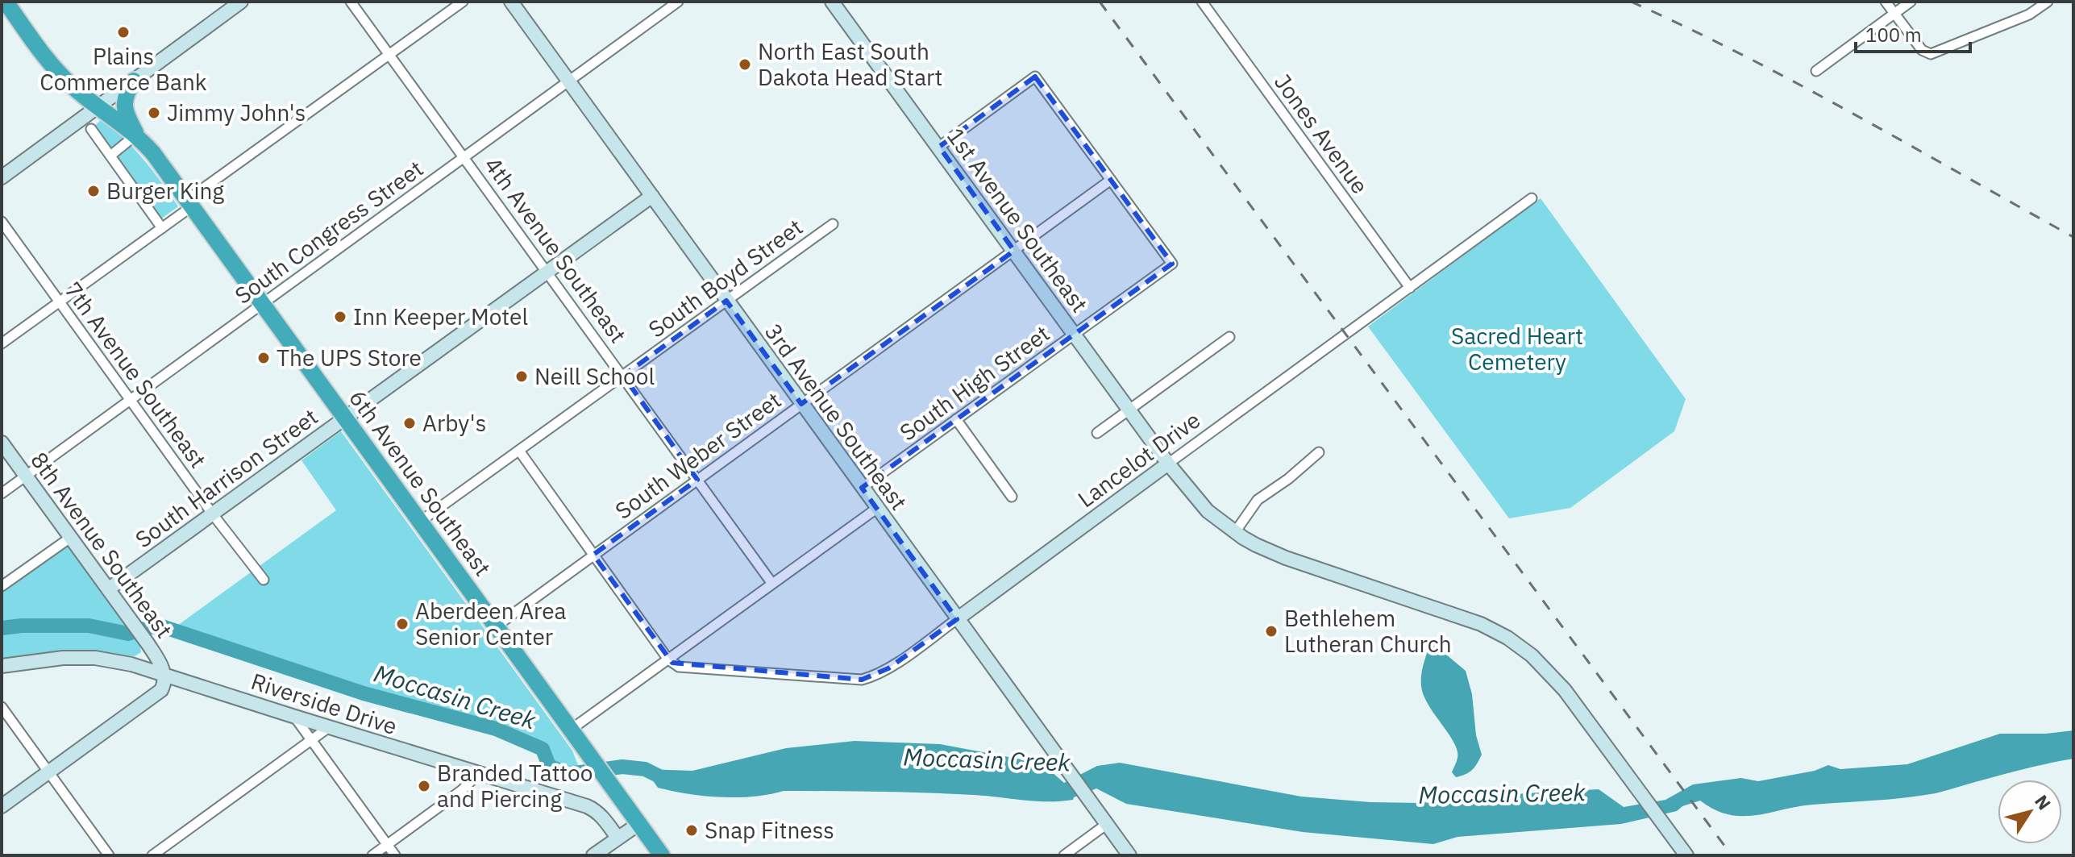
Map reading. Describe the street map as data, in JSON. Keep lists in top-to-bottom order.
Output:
{
  "streets": {
    "highway": ["6th Avenue Southeast"],
    "street": [
      "Jones Avenue",
      "1st Avenue Southeast",
      "South Congress Street",
      "4th Avenue Southeast",
      "South Boyd Street",
      "7th Avenue Southeast",
      "South High Street",
      "3rd Avenue Southeast",
      "South Weber Street",
      "Lancelot Drive",
      "South Harrison Street",
      "8th Avenue Southeast",
      "Riverside Drive"
    ]
  },
  "crossings": [
    ["Jones Avenue", "Lancelot Drive"],
    ["1st Avenue Southeast", "South High Street"],
    ["1st Avenue Southeast", "South Weber Street"],
    ["1st Avenue Southeast", "Lancelot Drive"],
    ["South Congress Street", "4th Avenue Southeast"],
    ["South Congress Street", "7th Avenue Southeast"],
    ["South Congress Street", "3rd Avenue Southeast"],
    ["South Congress Street", "6th Avenue Southeast"],
    ["South Congress Street", "8th Avenue Southeast"],
    ["4th Avenue Southeast", "South Boyd Street"],
    ["4th Avenue Southeast", "South Weber Street"],
    ["4th Avenue Southeast", "South Harrison Street"],
    ["South Boyd Street", "3rd Avenue Southeast"],
    ["South Boyd Street", "6th Avenue Southeast"],
    ["7th Avenue Southeast", "South Harrison Street"],
    ["South High Street", "3rd Avenue Southeast"],
    ["South High Street", "South Weber Street"],
    ["3rd Avenue Southeast", "South Weber Street"],
    ["3rd Avenue Southeast", "Lancelot Drive"],
    ["3rd Avenue Southeast", "South Harrison Street"],
    ["South Weber Street", "6th Avenue Southeast"],
    ["South Harrison Street", "6th Avenue Southeast"],
    ["South Harrison Street", "8th Avenue Southeast"],
    ["8th Avenue Southeast", "Riverside Drive"]
  ],
  "water": ["Moccasin Creek"],
  "parks": ["Sacred Heart Cemetery"],
  "places": [
    "Plains Commerce Bank",
    "North East South Dakota Head Start",
    "Jimmy John's",
    "Burger King",
    "Inn Keeper Motel",
    "The UPS Store",
    "Neill School",
    "Arby's",
    "Aberdeen Area Senior Center",
    "Bethlehem Lutheran Church",
    "Branded Tattoo and Piercing",
    "Snap Fitness"
  ],
  "scale_bar": "100 m",
  "north": "top right"
}
